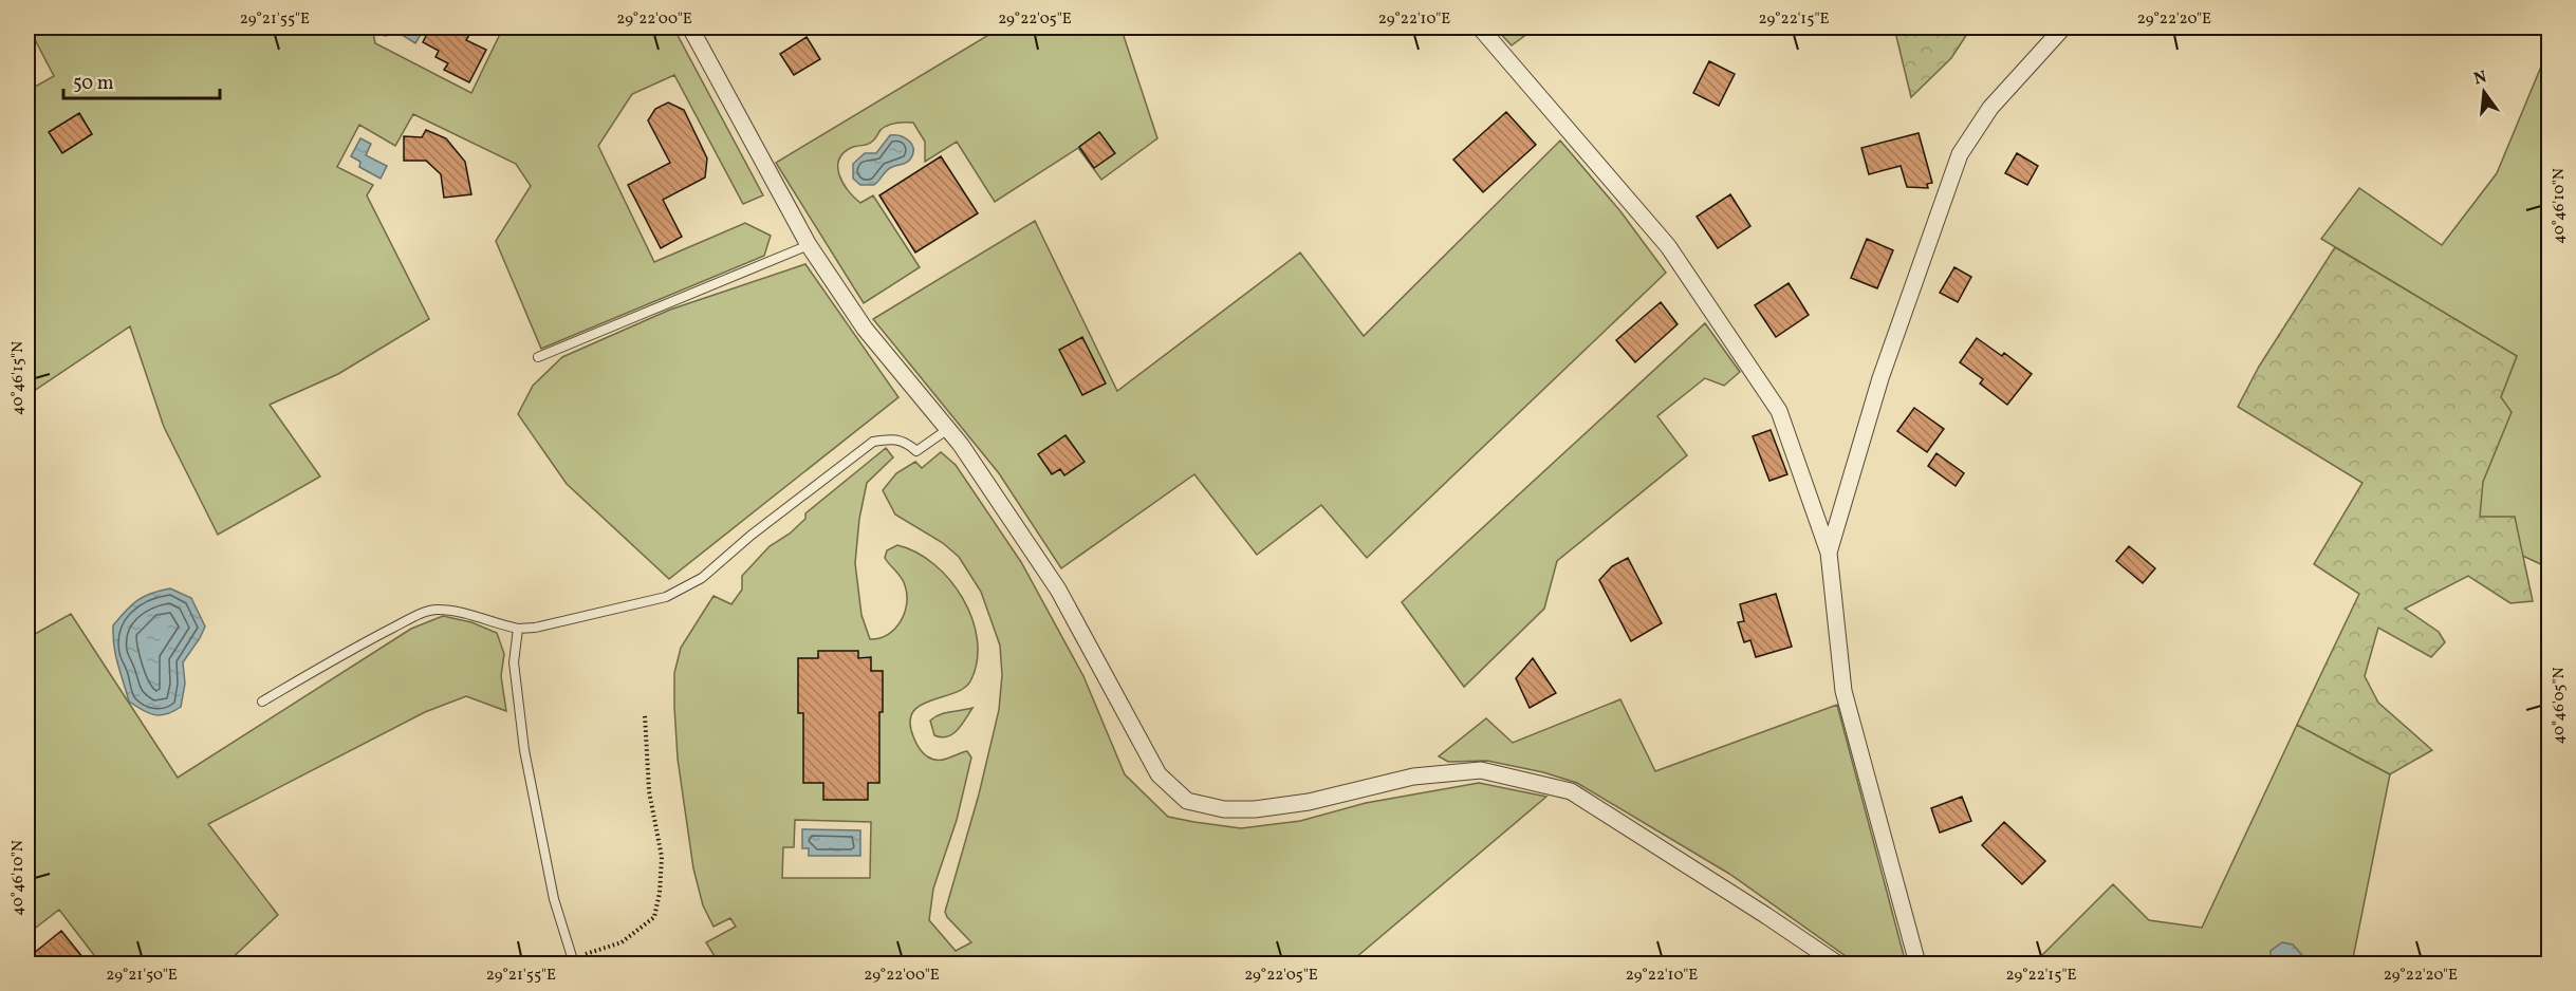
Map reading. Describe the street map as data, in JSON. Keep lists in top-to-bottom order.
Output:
{
  "scale_bar": "50 m",
  "north": "top",
  "coordinates": [
    "29°21'55\"E",
    "29°22'00\"E",
    "29°22'05\"E",
    "29°22'10\"E",
    "29°22'15\"E",
    "29°22'20\"E",
    "40°46'10\"N",
    "40°46'15\"N",
    "40°46'05\"N",
    "29°21'50\"E"
  ]
}
